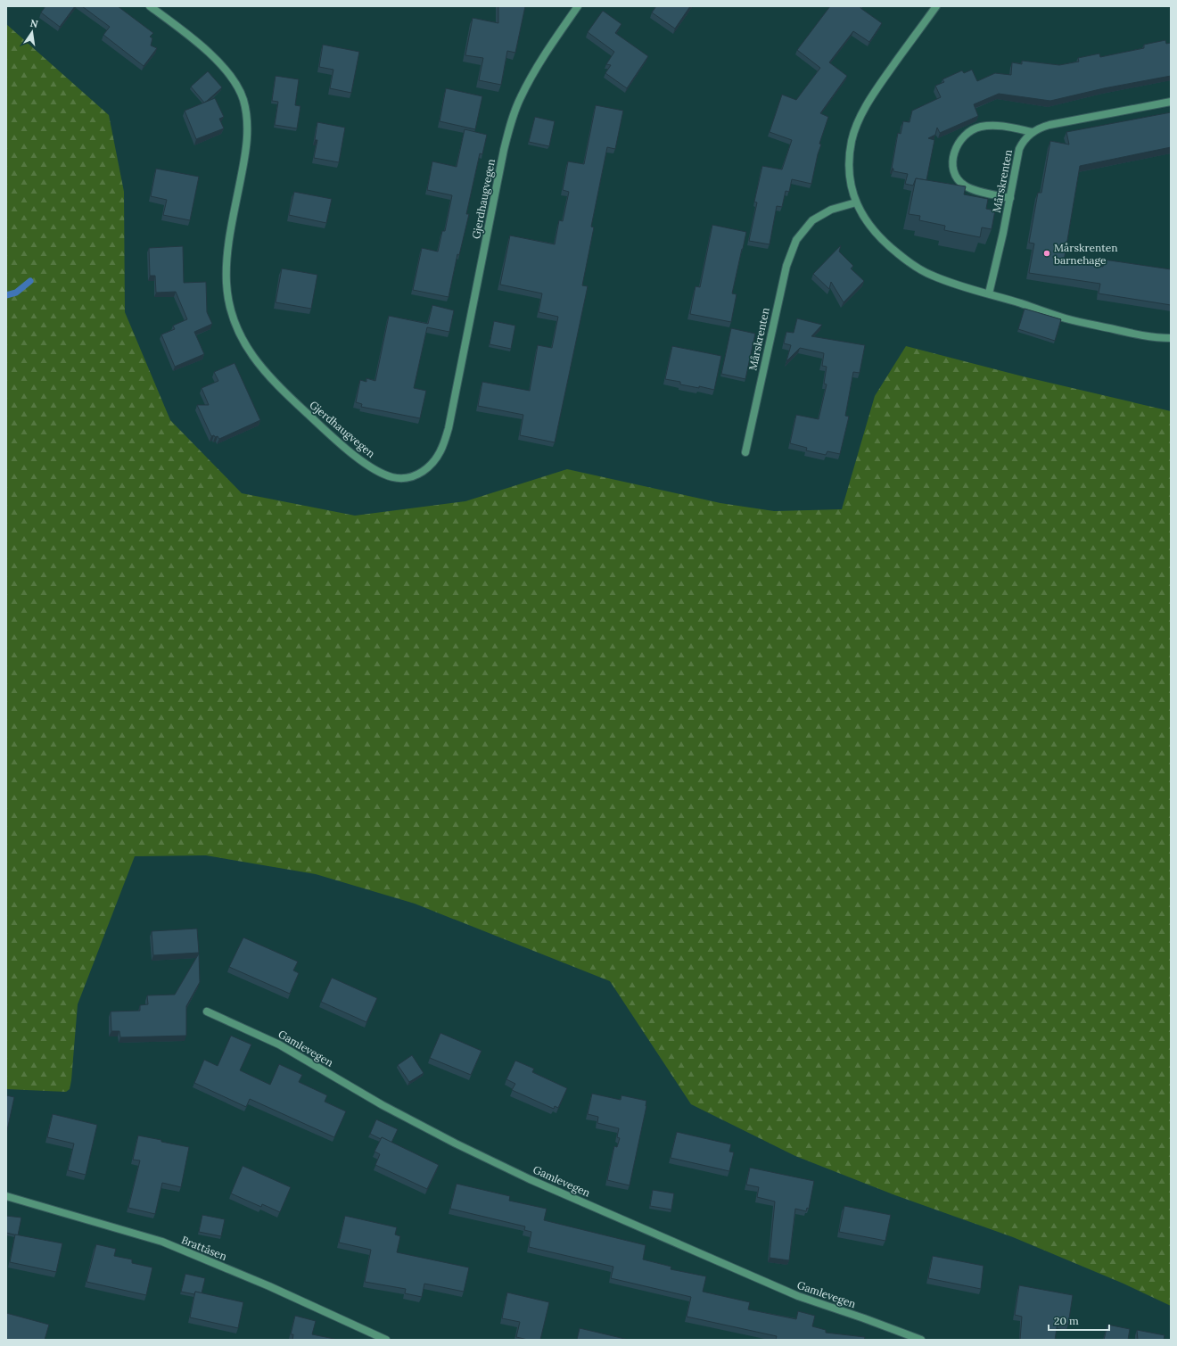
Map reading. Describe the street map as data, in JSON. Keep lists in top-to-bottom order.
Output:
{
  "streets": {
    "street": [
      "Mårskrenten",
      "Gjerdhaugvegen",
      "Gamlevegen",
      "Brattåsen"
    ]
  },
  "places": ["Mårskrenten barnehage"],
  "scale_bar": "20 m",
  "north": "top"
}
